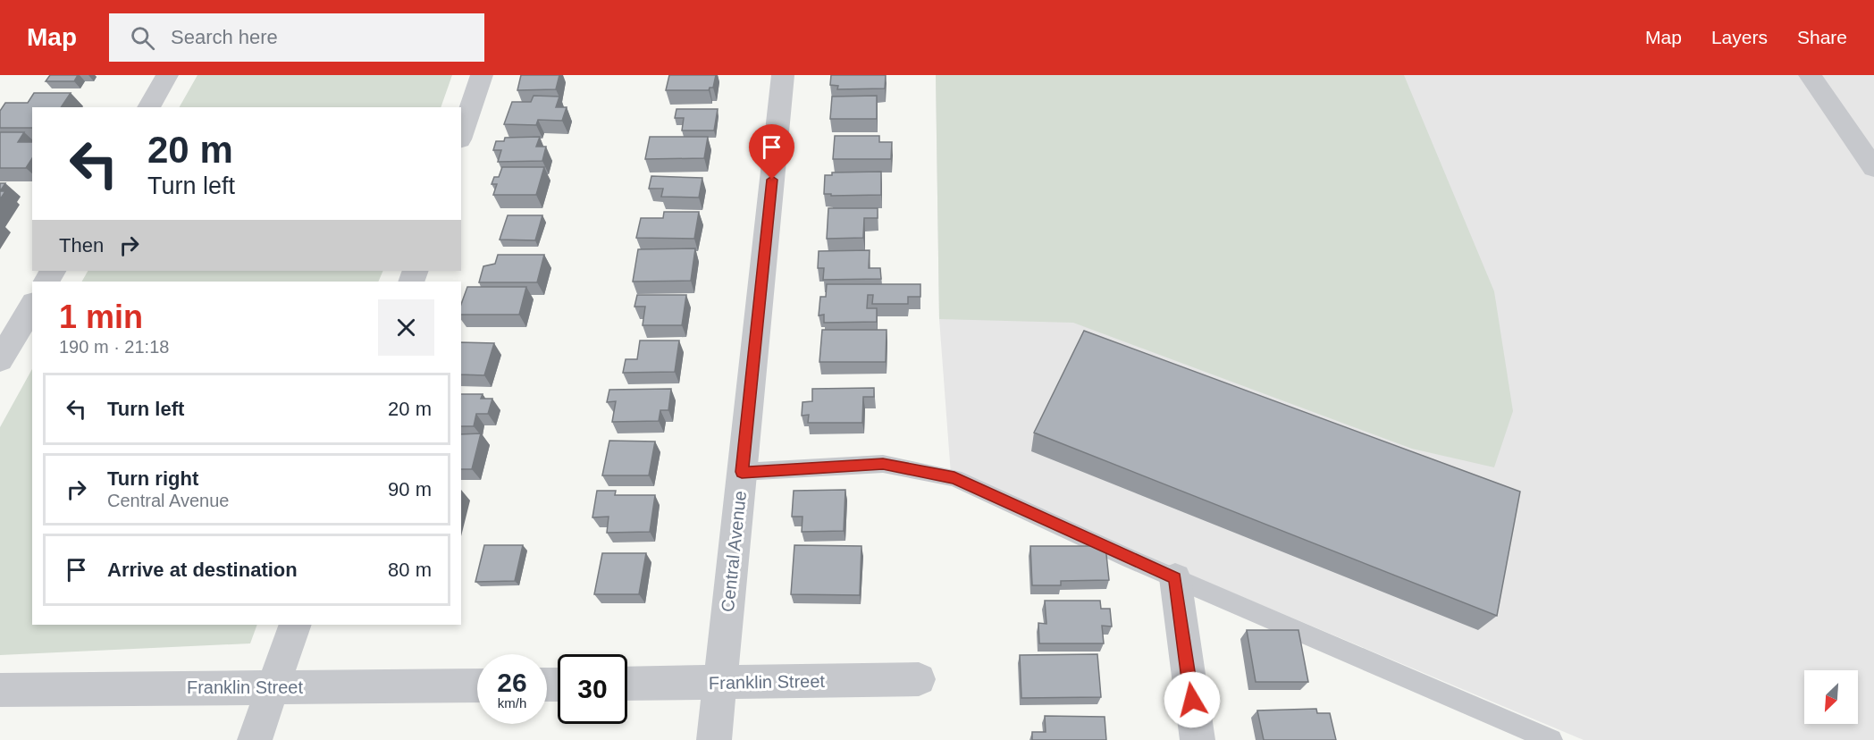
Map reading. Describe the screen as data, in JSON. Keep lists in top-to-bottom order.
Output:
{
  "streets": {
    "street": ["Central Avenue", "Franklin Street"]
  },
  "crossings": [
    ["Central Avenue", "Franklin Street"]
  ],
  "north": "bottom left",
  "page": {
    "header": "Map",
    "search": "Search here",
    "nav": ["Map", "Layers", "Share"],
    "turn": ["20 m", "Turn left"],
    "then": "Then",
    "heading": ["1 min", "190 m · 21:18"],
    "list": [
      {
        "name": "Turn left",
        "value": "20 m"
      },
      {
        "name": "Turn right",
        "note": "Central Avenue",
        "value": "90 m"
      },
      {
        "name": "Arrive at destination",
        "value": "80 m"
      }
    ],
    "speed": "26 km/h",
    "limit": "30"
  }
}
